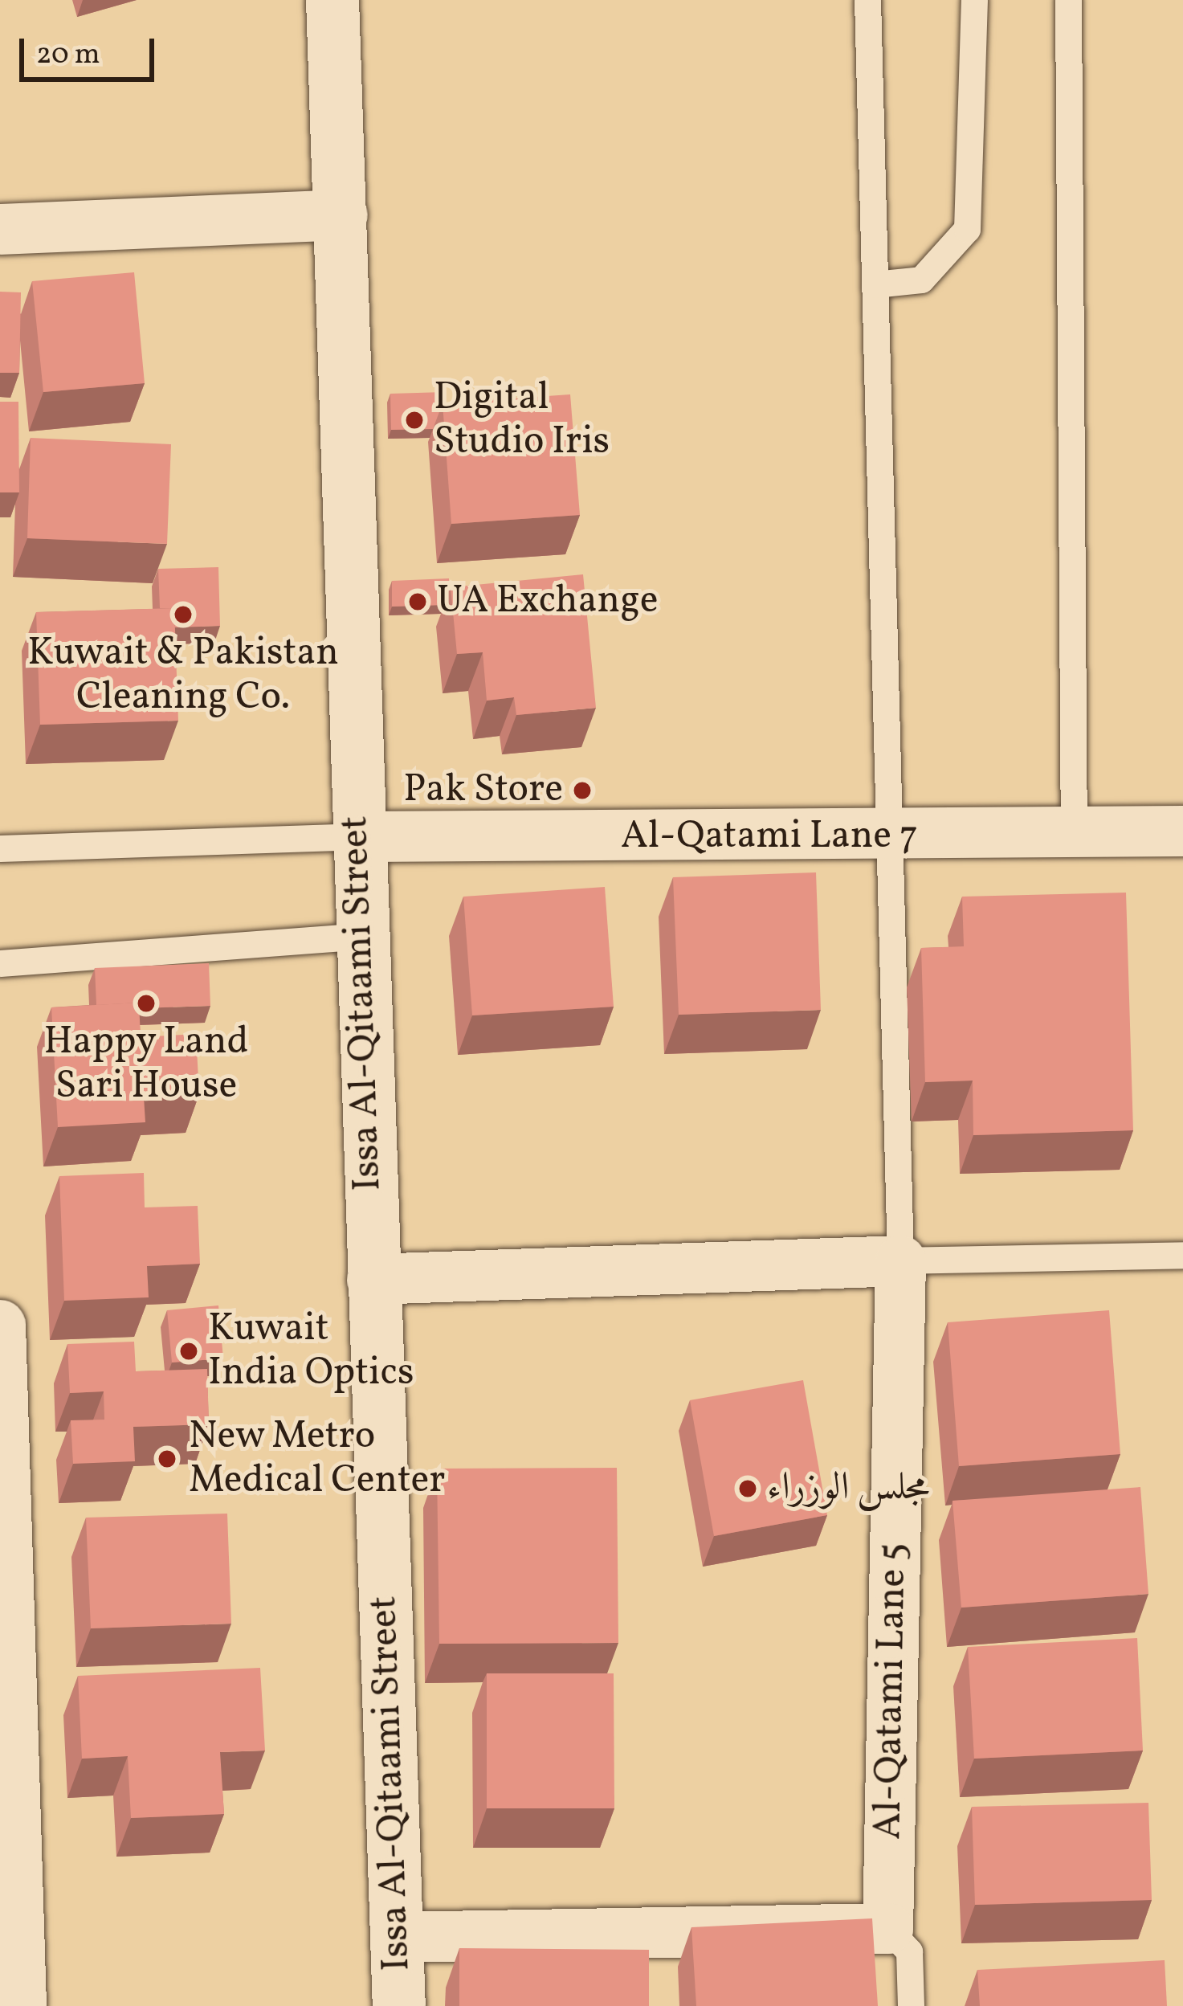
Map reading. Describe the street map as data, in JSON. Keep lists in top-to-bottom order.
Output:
{
  "streets": {
    "street": ["Al-Qatami Lane 7", "Issa Al-Qitaami Street", "Al-Qatami Lane 5"]
  },
  "crossings": [
    ["Al-Qatami Lane 7", "Issa Al-Qitaami Street"]
  ],
  "places": [
    "Digital Studio Iris",
    "UA Exchange",
    "Kuwait & Pakistan Cleaning Co.",
    "Pak Store",
    "Happy Land Sari House",
    "Kuwait India Optics",
    "New Metro Medical Center",
    "مجلس الوزراء"
  ],
  "scale_bar": "20 m"
}
